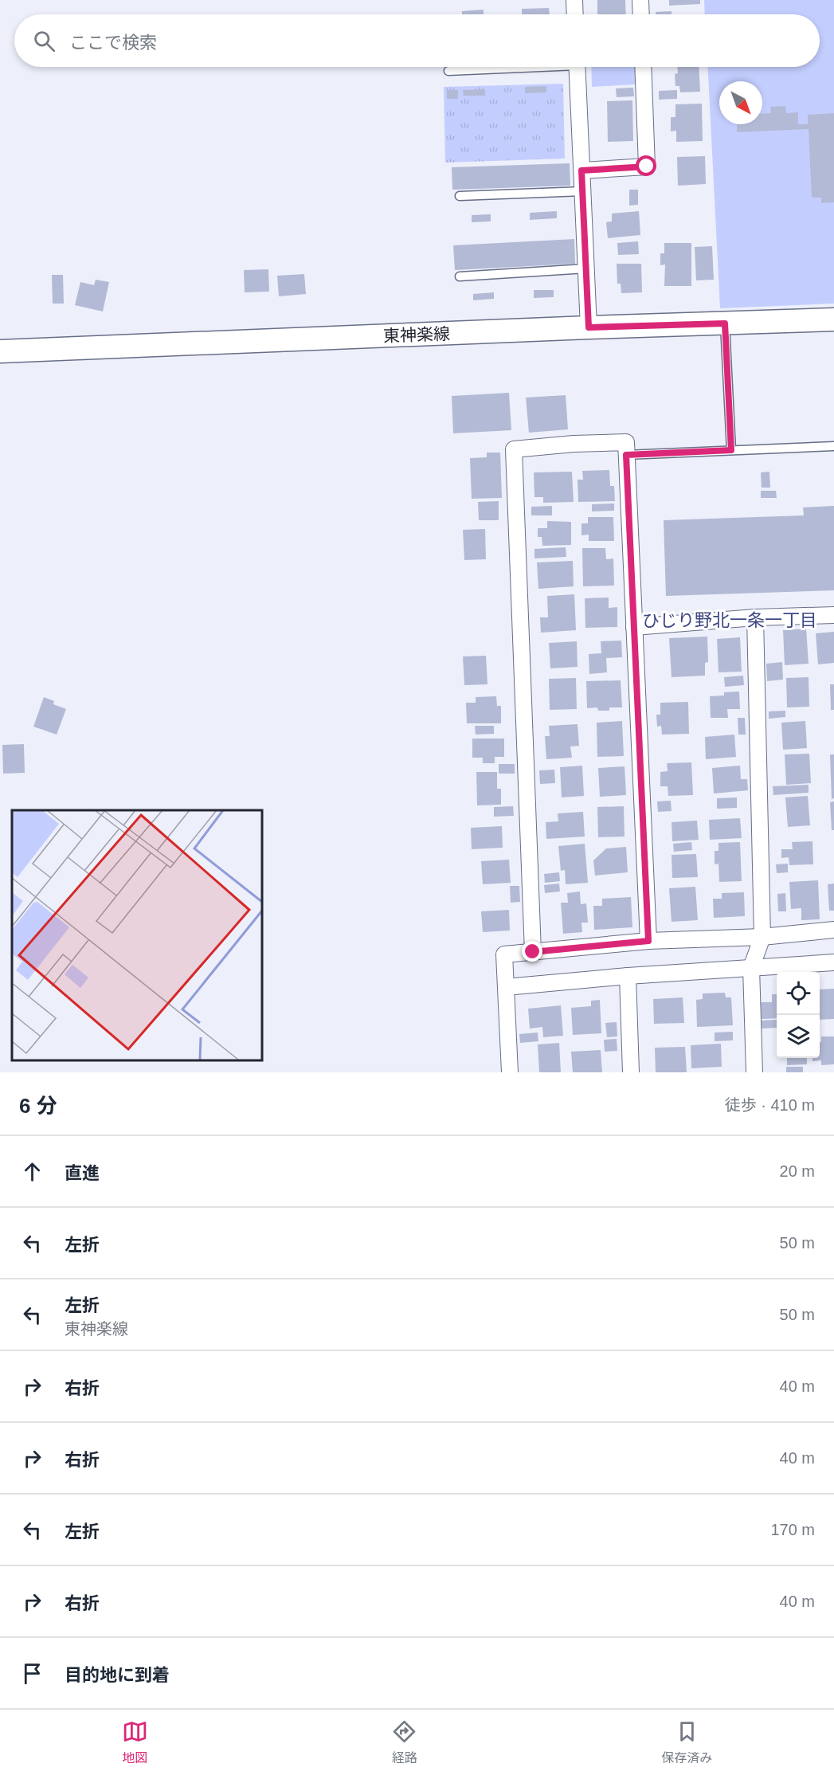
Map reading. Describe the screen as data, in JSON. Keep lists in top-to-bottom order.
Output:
{
  "streets": {
    "main road": ["東神楽線"]
  },
  "districts": ["ひじり野北一条一丁目"],
  "north": "bottom right",
  "page": {
    "search": "ここで検索",
    "heading": ["6 分", "徒歩 · 410 m"],
    "list": [
      ["直進", "20 m"],
      ["左折", "50 m"],
      ["左折", "東神楽線", "50 m"],
      ["右折", "40 m"],
      ["右折", "40 m"],
      ["左折", "170 m"],
      ["右折", "40 m"],
      "目的地に到着"
    ],
    "nav": ["地図", "経路", "保存済み"]
  }
}
